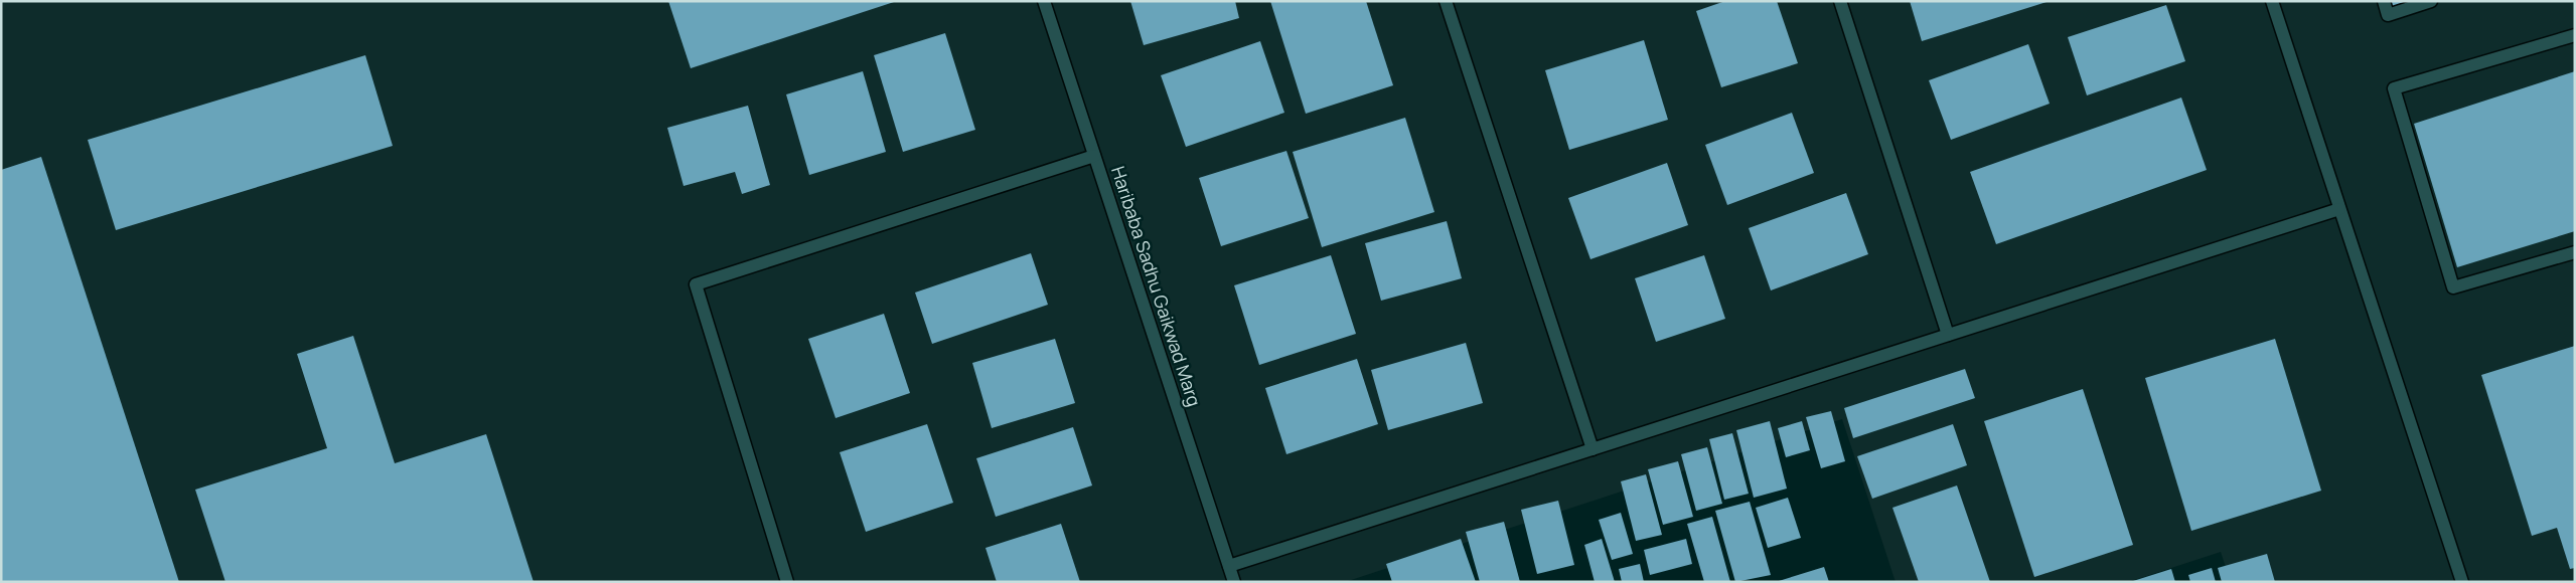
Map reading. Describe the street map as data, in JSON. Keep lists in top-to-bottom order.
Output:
{
  "streets": {
    "lane": ["Haribaba Sadhu Gaikwad Marg"]
  }
}
